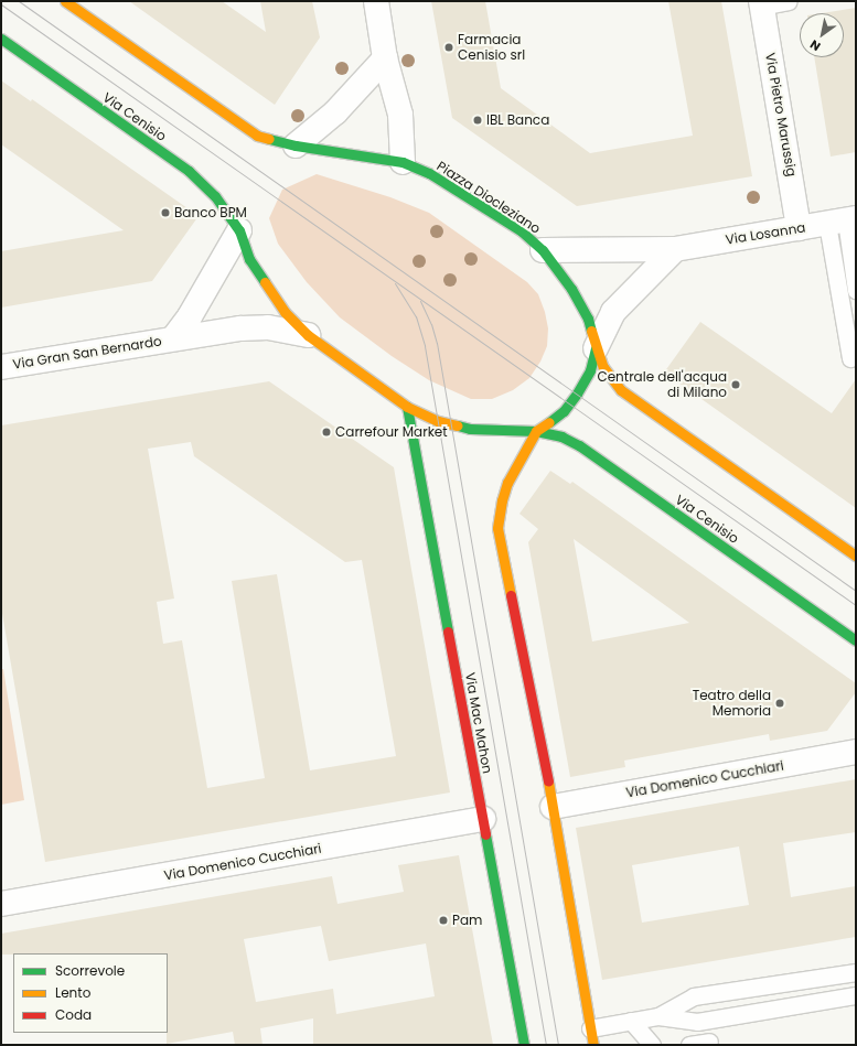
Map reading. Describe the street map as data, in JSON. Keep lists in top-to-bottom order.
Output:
{
  "streets": {
    "main road": ["Via Cenisio", "Piazza Diocleziano", "Via Mac Mahon"],
    "street": [
      "Via Pietro Marussig",
      "Via Losanna",
      "Via Gran San Bernardo",
      "Via Domenico Cucchiari"
    ]
  },
  "crossings": [
    ["Via Pietro Marussig", "Via Losanna"],
    ["Via Cenisio", "Piazza Diocleziano"],
    ["Via Cenisio", "Via Gran San Bernardo"],
    ["Piazza Diocleziano", "Via Losanna"],
    ["Via Mac Mahon", "Via Domenico Cucchiari"]
  ],
  "places": [
    "Farmacia Cenisio srl",
    "IBL Banca",
    "Banco BPM",
    "Centrale dell'acqua di Milano",
    "Carrefour Market",
    "Teatro della Memoria",
    "Pam"
  ],
  "legend": ["Scorrevole", "Lento", "Coda"],
  "north": "bottom left"
}
